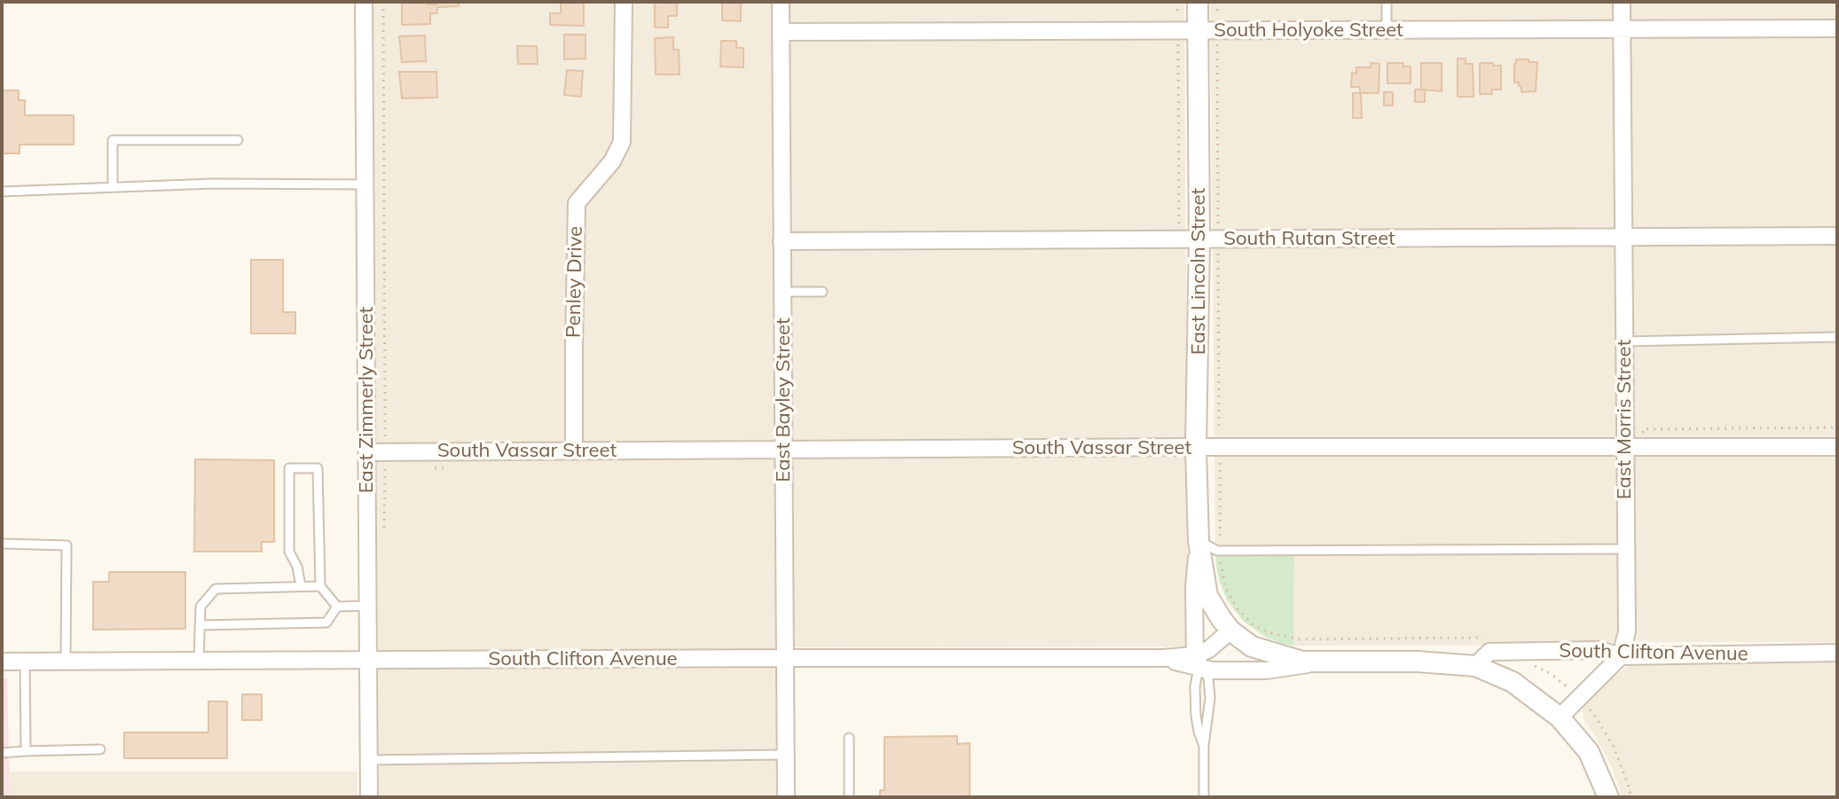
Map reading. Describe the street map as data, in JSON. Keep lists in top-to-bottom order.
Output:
{
  "streets": {
    "street": [
      "South Holyoke Street",
      "South Rutan Street",
      "East Lincoln Street",
      "Penley Drive",
      "East Zimmerly Street",
      "East Bayley Street",
      "East Morris Street",
      "South Vassar Street",
      "South Clifton Avenue"
    ]
  },
  "crossings": [
    ["South Holyoke Street", "East Lincoln Street"],
    ["South Holyoke Street", "East Bayley Street"],
    ["South Holyoke Street", "East Morris Street"],
    ["South Rutan Street", "East Lincoln Street"],
    ["South Rutan Street", "East Bayley Street"],
    ["South Rutan Street", "East Morris Street"],
    ["East Lincoln Street", "South Vassar Street"],
    ["East Lincoln Street", "South Clifton Avenue"],
    ["Penley Drive", "South Vassar Street"],
    ["East Zimmerly Street", "South Vassar Street"],
    ["East Zimmerly Street", "South Clifton Avenue"],
    ["East Bayley Street", "South Vassar Street"],
    ["East Bayley Street", "South Clifton Avenue"],
    ["East Morris Street", "South Vassar Street"],
    ["East Morris Street", "South Clifton Avenue"]
  ]
}
